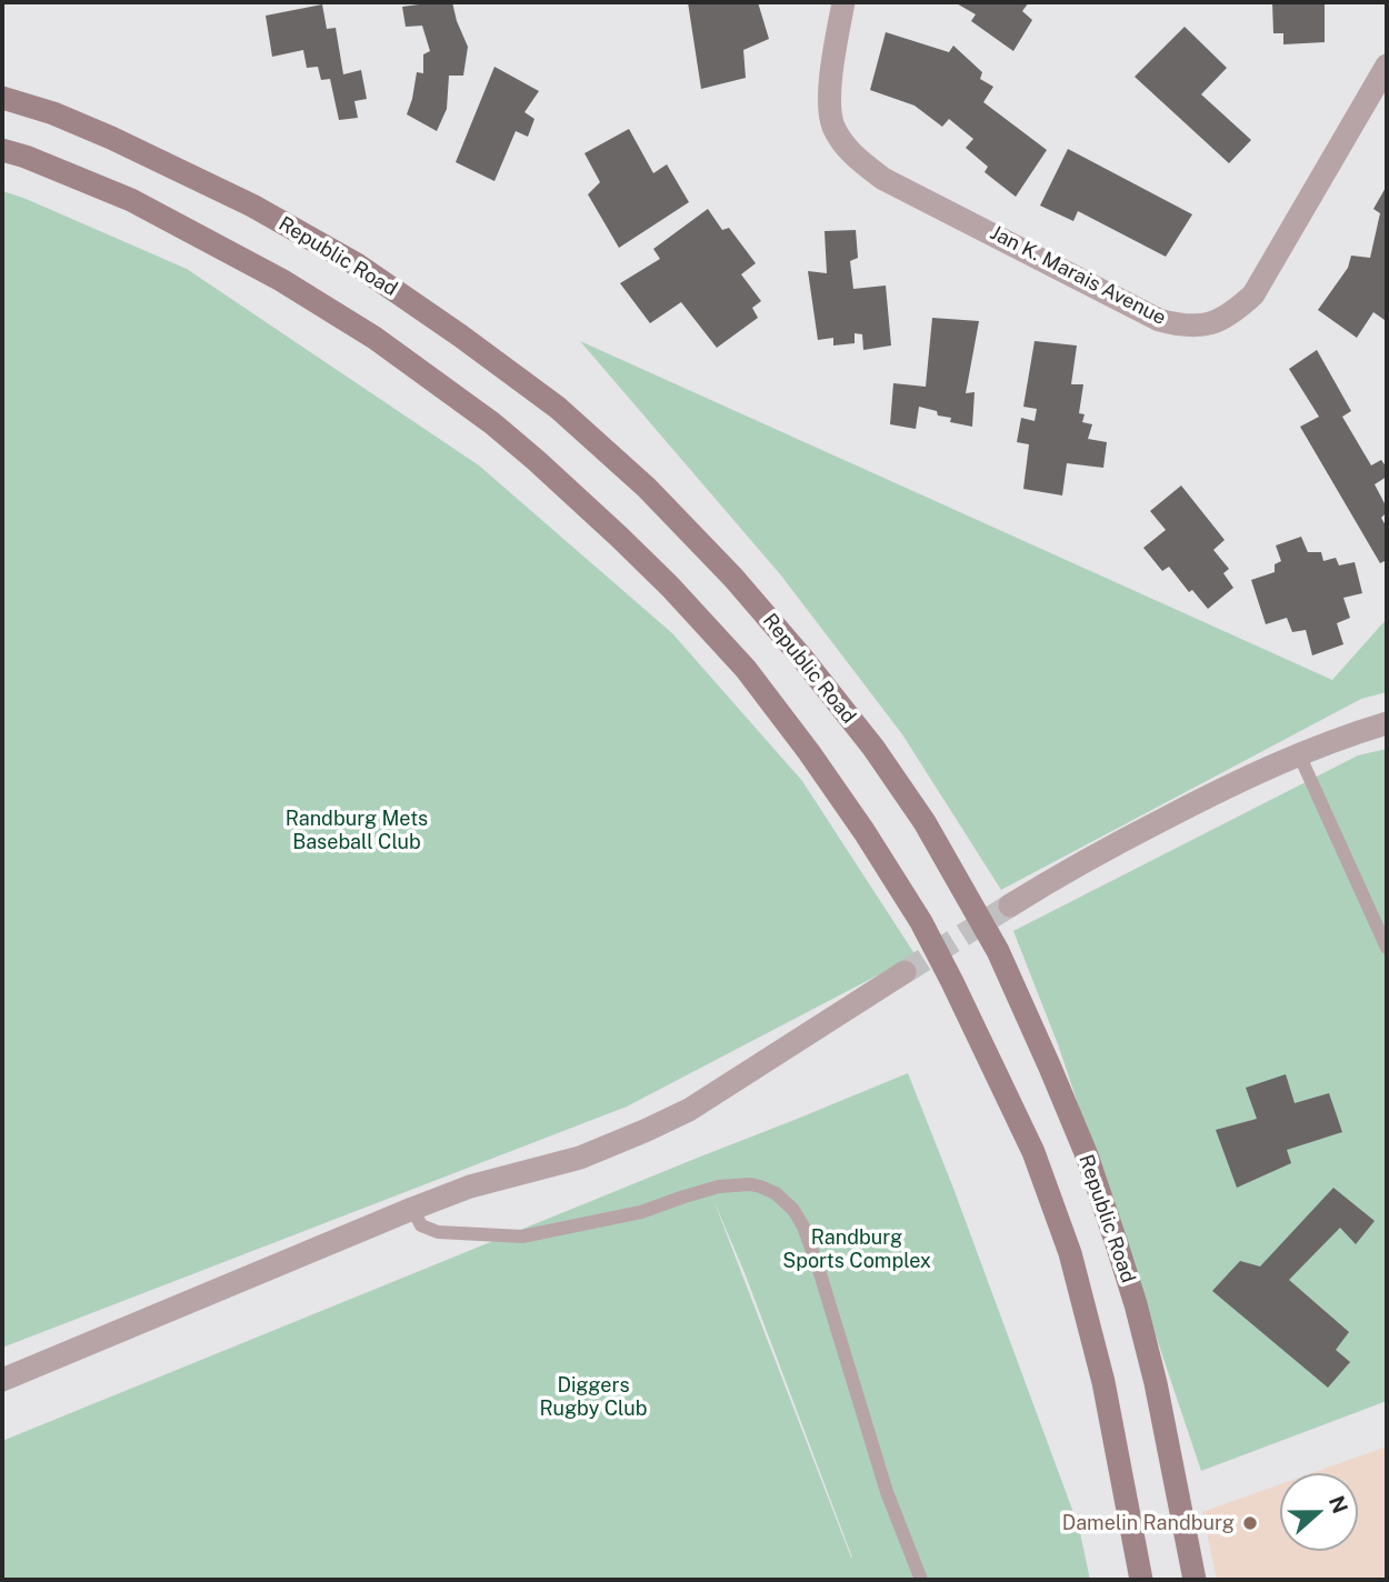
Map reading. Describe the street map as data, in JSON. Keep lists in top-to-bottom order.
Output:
{
  "streets": {
    "main road": ["Republic Road"],
    "street": ["Jan K. Marais Avenue"]
  },
  "parks": ["Randburg Mets Baseball Club", "Randburg Sports Complex", "Diggers Rugby Club"],
  "places": ["Damelin Randburg"],
  "north": "right"
}
